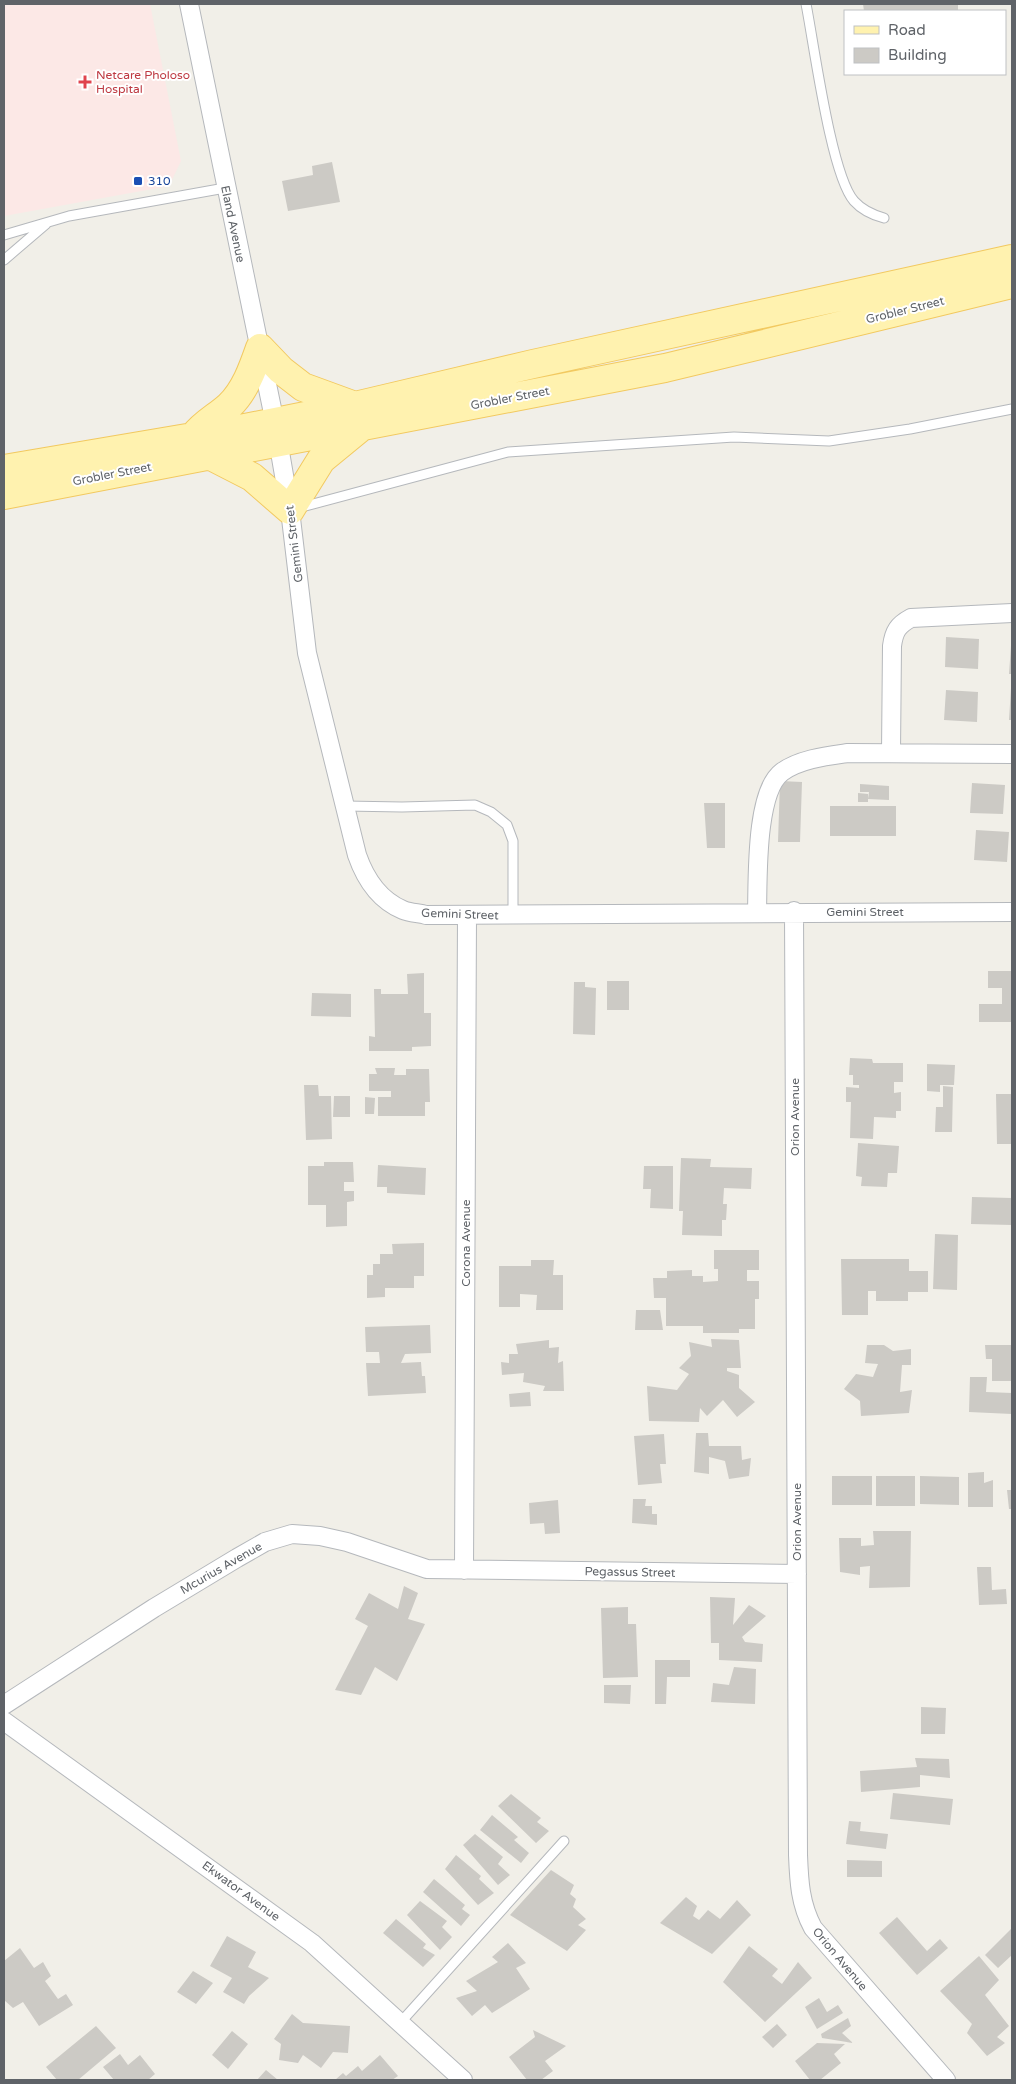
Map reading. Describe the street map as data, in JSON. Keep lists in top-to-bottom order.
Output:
{
  "streets": {
    "main road": ["Grobler Street"],
    "street": [
      "Eland Avenue",
      "Gemini Street",
      "Orion Avenue",
      "Corona Avenue",
      "Mcurius Avenue",
      "Pegassus Street",
      "Ekwator Avenue"
    ]
  },
  "crossings": [
    ["Eland Avenue", "Grobler Street"],
    ["Eland Avenue", "Gemini Street"],
    ["Grobler Street", "Gemini Street"],
    ["Gemini Street", "Orion Avenue"],
    ["Gemini Street", "Corona Avenue"],
    ["Orion Avenue", "Pegassus Street"],
    ["Corona Avenue", "Mcurius Avenue"],
    ["Corona Avenue", "Pegassus Street"],
    ["Mcurius Avenue", "Pegassus Street"]
  ],
  "places": {
    "health": ["Netcare Pholoso Hospital"],
    "transit": ["310"]
  },
  "legend": ["Road", "Building"]
}
